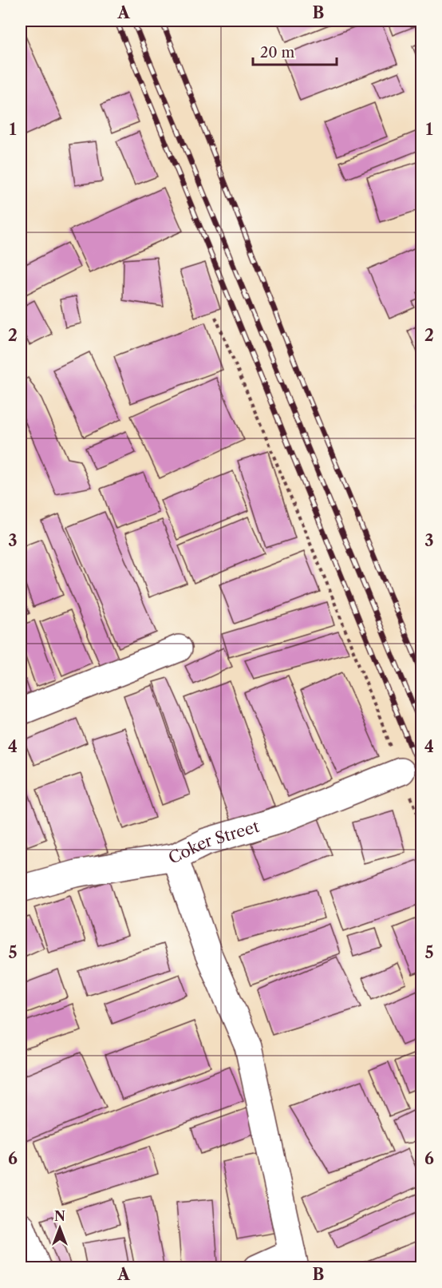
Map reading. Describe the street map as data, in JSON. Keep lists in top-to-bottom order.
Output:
{
  "streets": {
    "street": ["Coker Street"]
  },
  "scale_bar": "20 m",
  "north": "top",
  "grid": {
    "columns": ["A", "B"],
    "rows": [
      "1",
      "2",
      "3",
      "4",
      "5",
      "6"
    ]
  }
}
